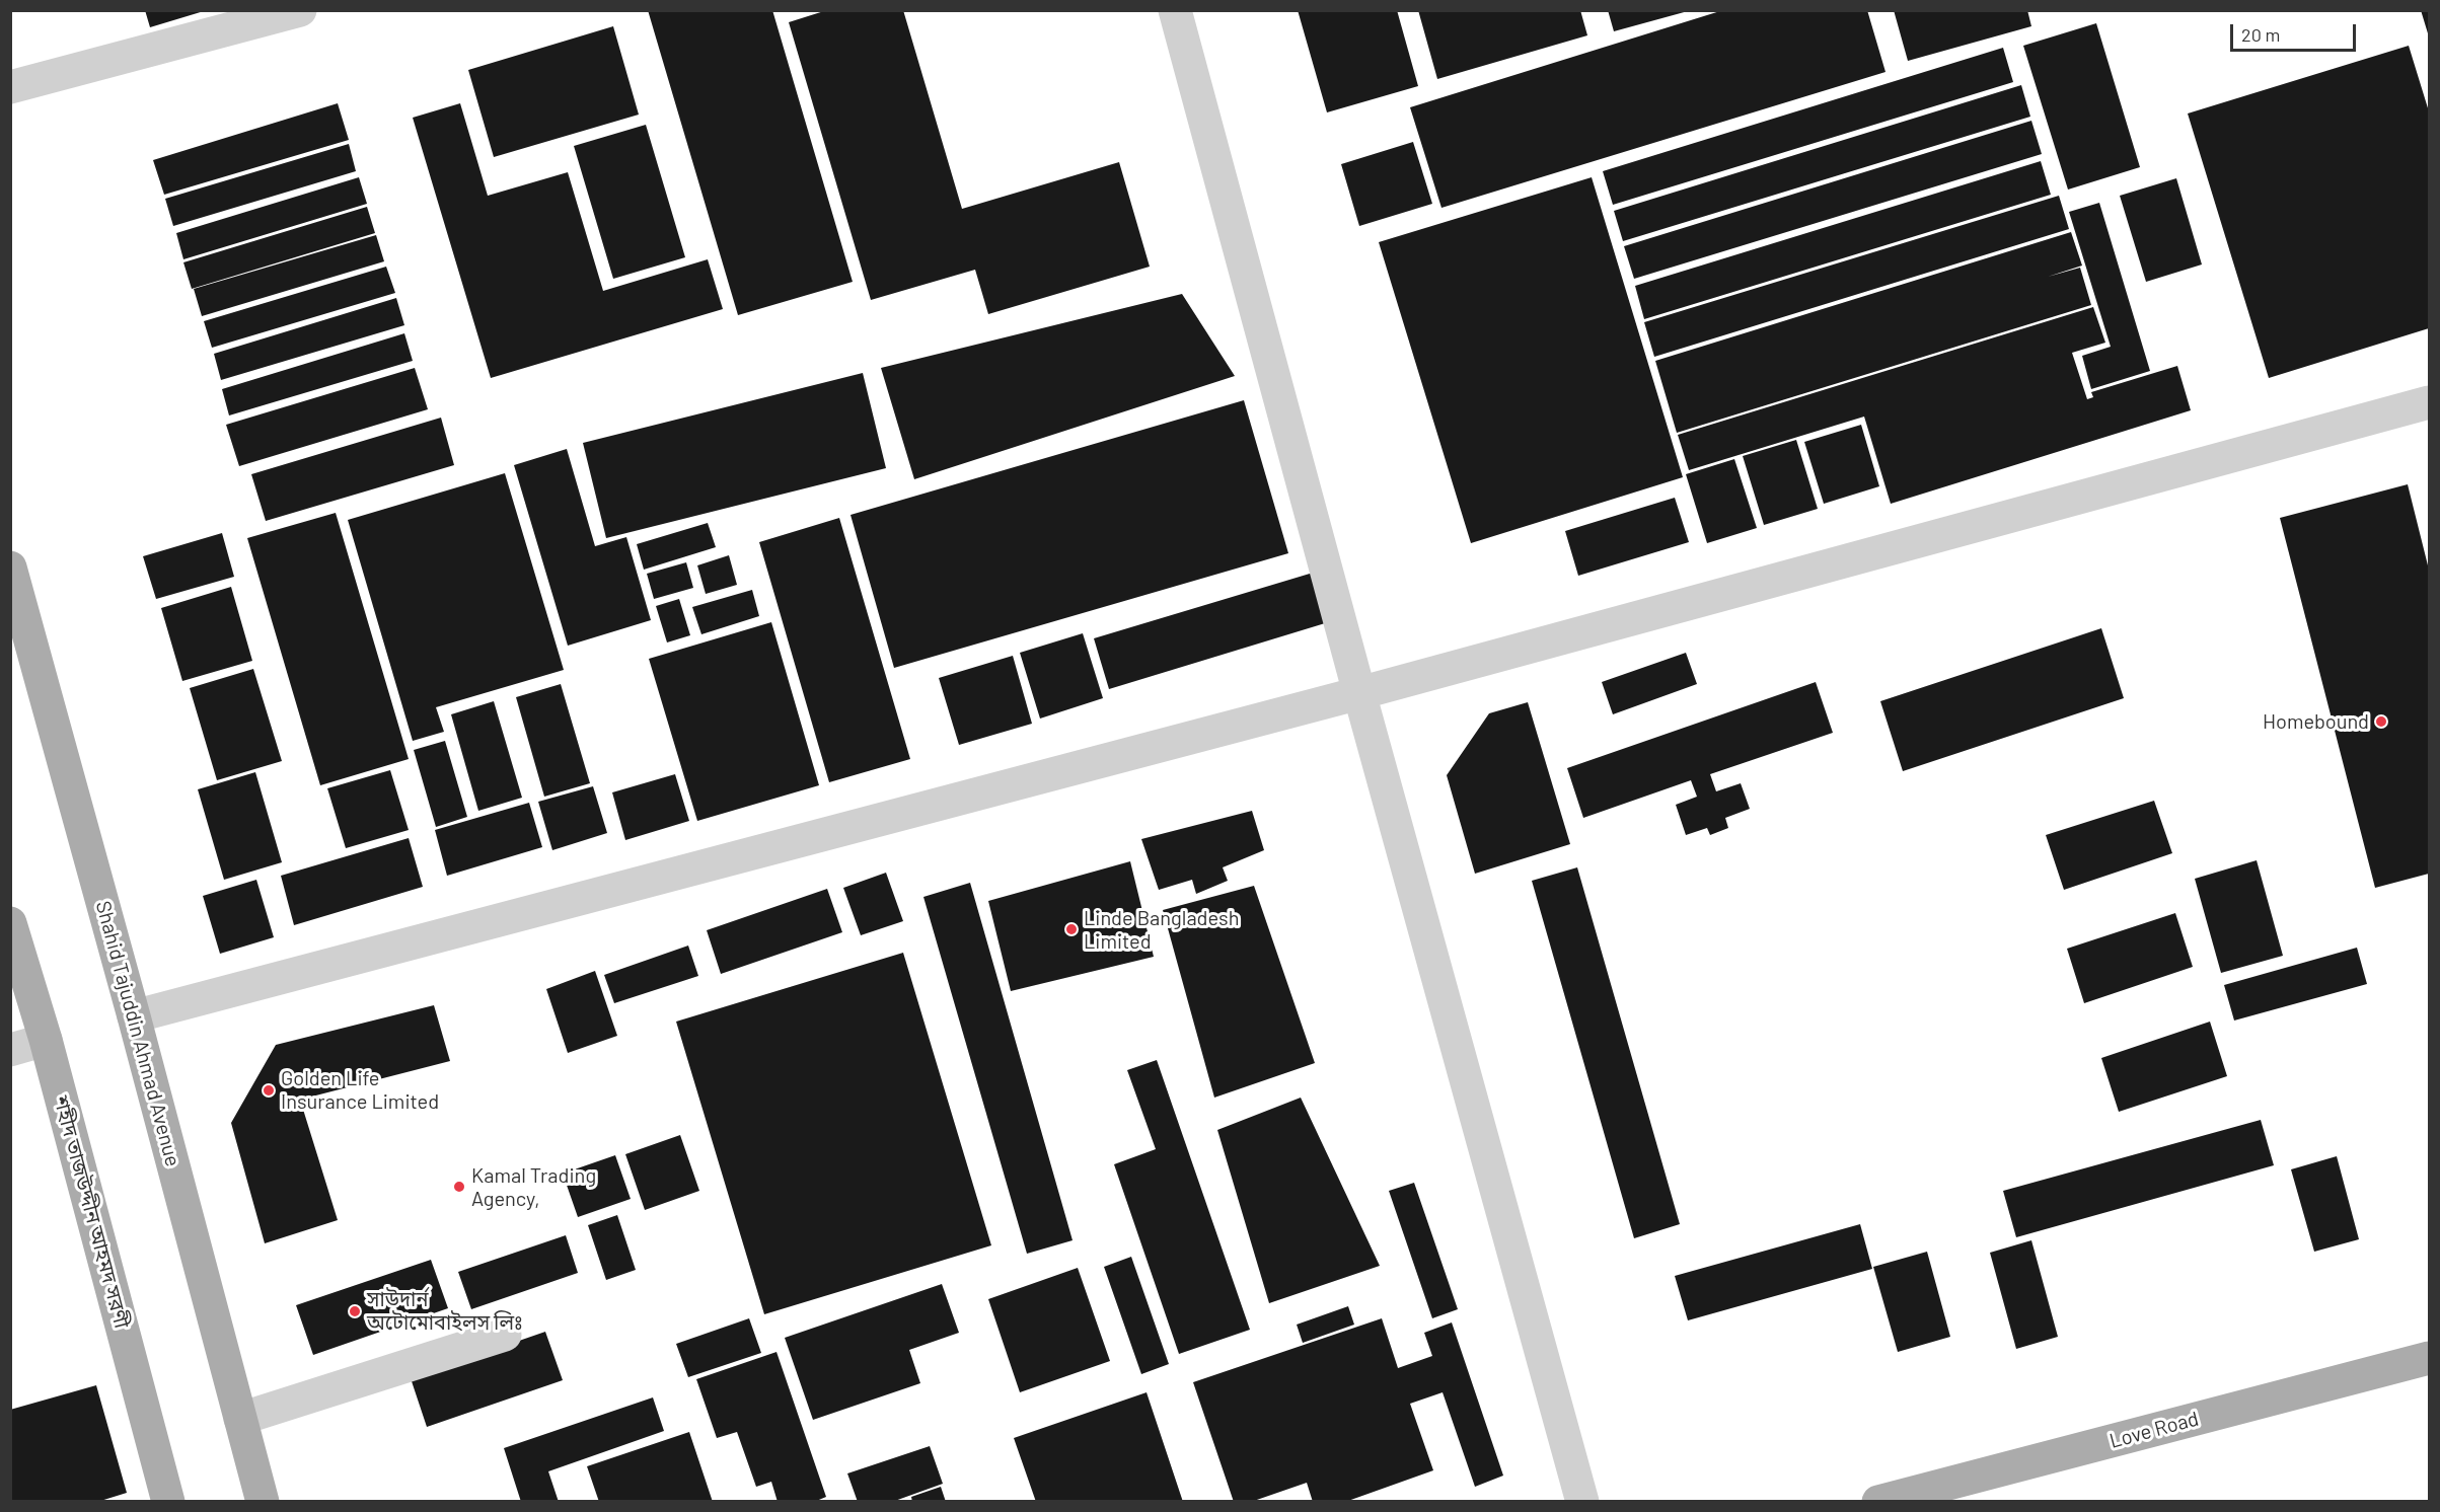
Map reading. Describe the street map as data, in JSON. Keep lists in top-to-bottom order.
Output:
{
  "streets": {
    "main road": ["Shahid Tajuddin Ahmad Avenue", "শহীদ তাজউদ্দীন আহমদ সরণী", "Love Road"]
  },
  "places": [
    "Homebound",
    "Linde Bangladesh Limited",
    "Golden Life Insurance Limited",
    "Kamal Trading Agency,",
    "সাউদার্ন অটোমোবাইলস লিঃ"
  ],
  "scale_bar": "20 m"
}
